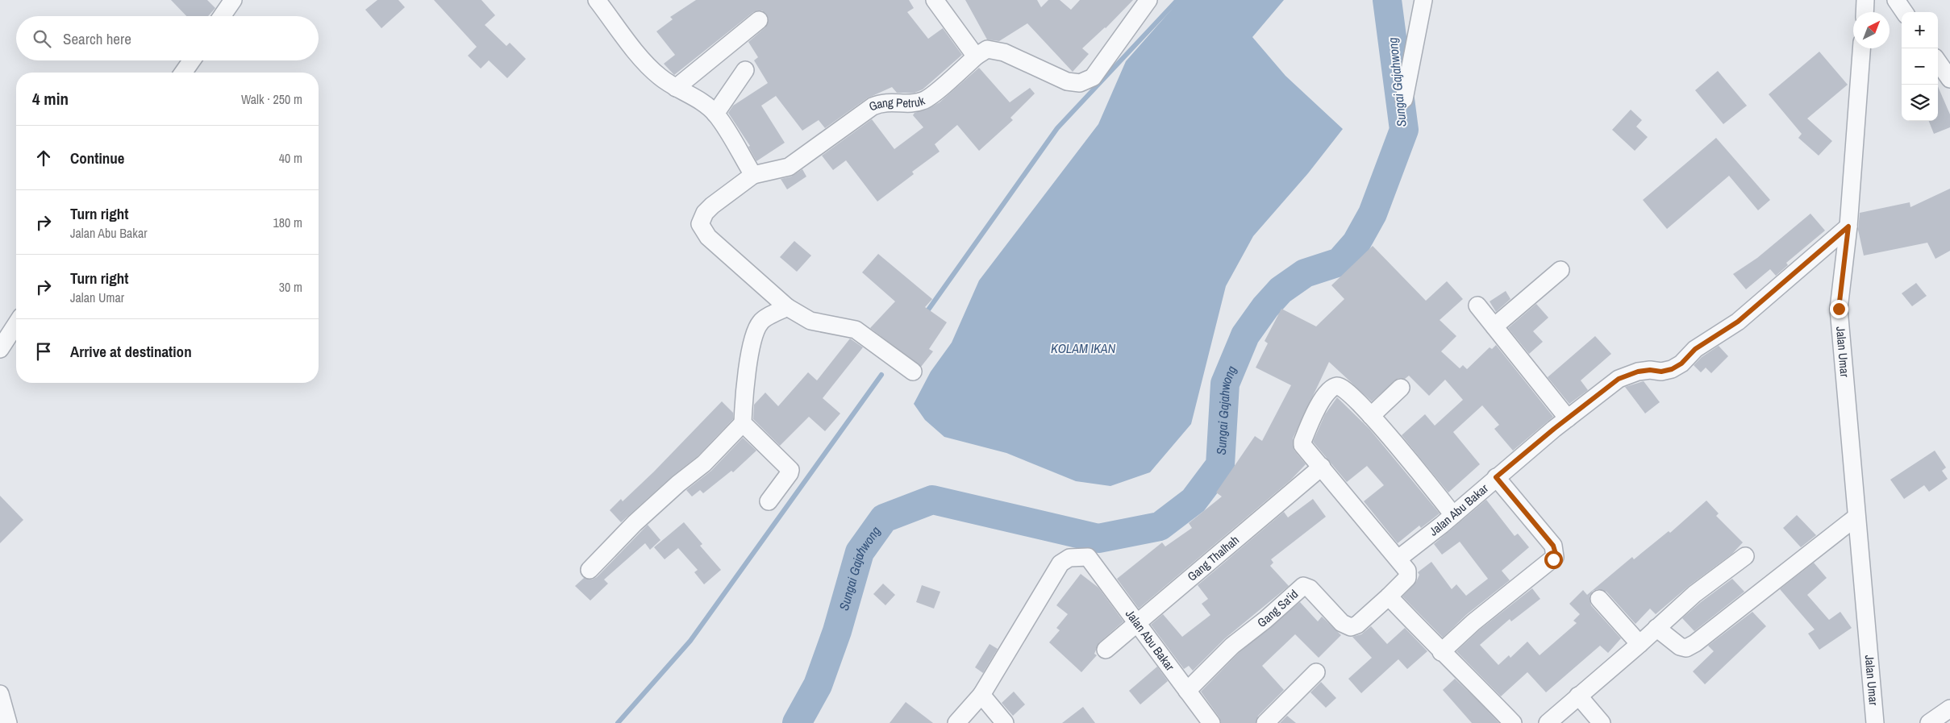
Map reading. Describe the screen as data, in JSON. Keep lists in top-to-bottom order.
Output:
{
  "streets": {
    "street": [
      "Gang Petruk",
      "Jalan Umar",
      "Jalan Abu Bakar",
      "Gang Thalhah",
      "Gang Sa'id"
    ]
  },
  "crossings": [
    ["Jalan Umar", "Jalan Abu Bakar"],
    ["Jalan Abu Bakar", "Gang Thalhah"],
    ["Jalan Abu Bakar", "Gang Sa'id"]
  ],
  "water": ["Sungai Gajahwong", "KOLAM IKAN"],
  "north": "top right",
  "page": {
    "map_buttons": ["+", "−"],
    "search": "Search here",
    "heading": ["4 min", "Walk · 250 m"],
    "list": [
      ["Continue", "40 m"],
      ["Turn right", "Jalan Abu Bakar", "180 m"],
      ["Turn right", "Jalan Umar", "30 m"],
      "Arrive at destination"
    ]
  }
}
